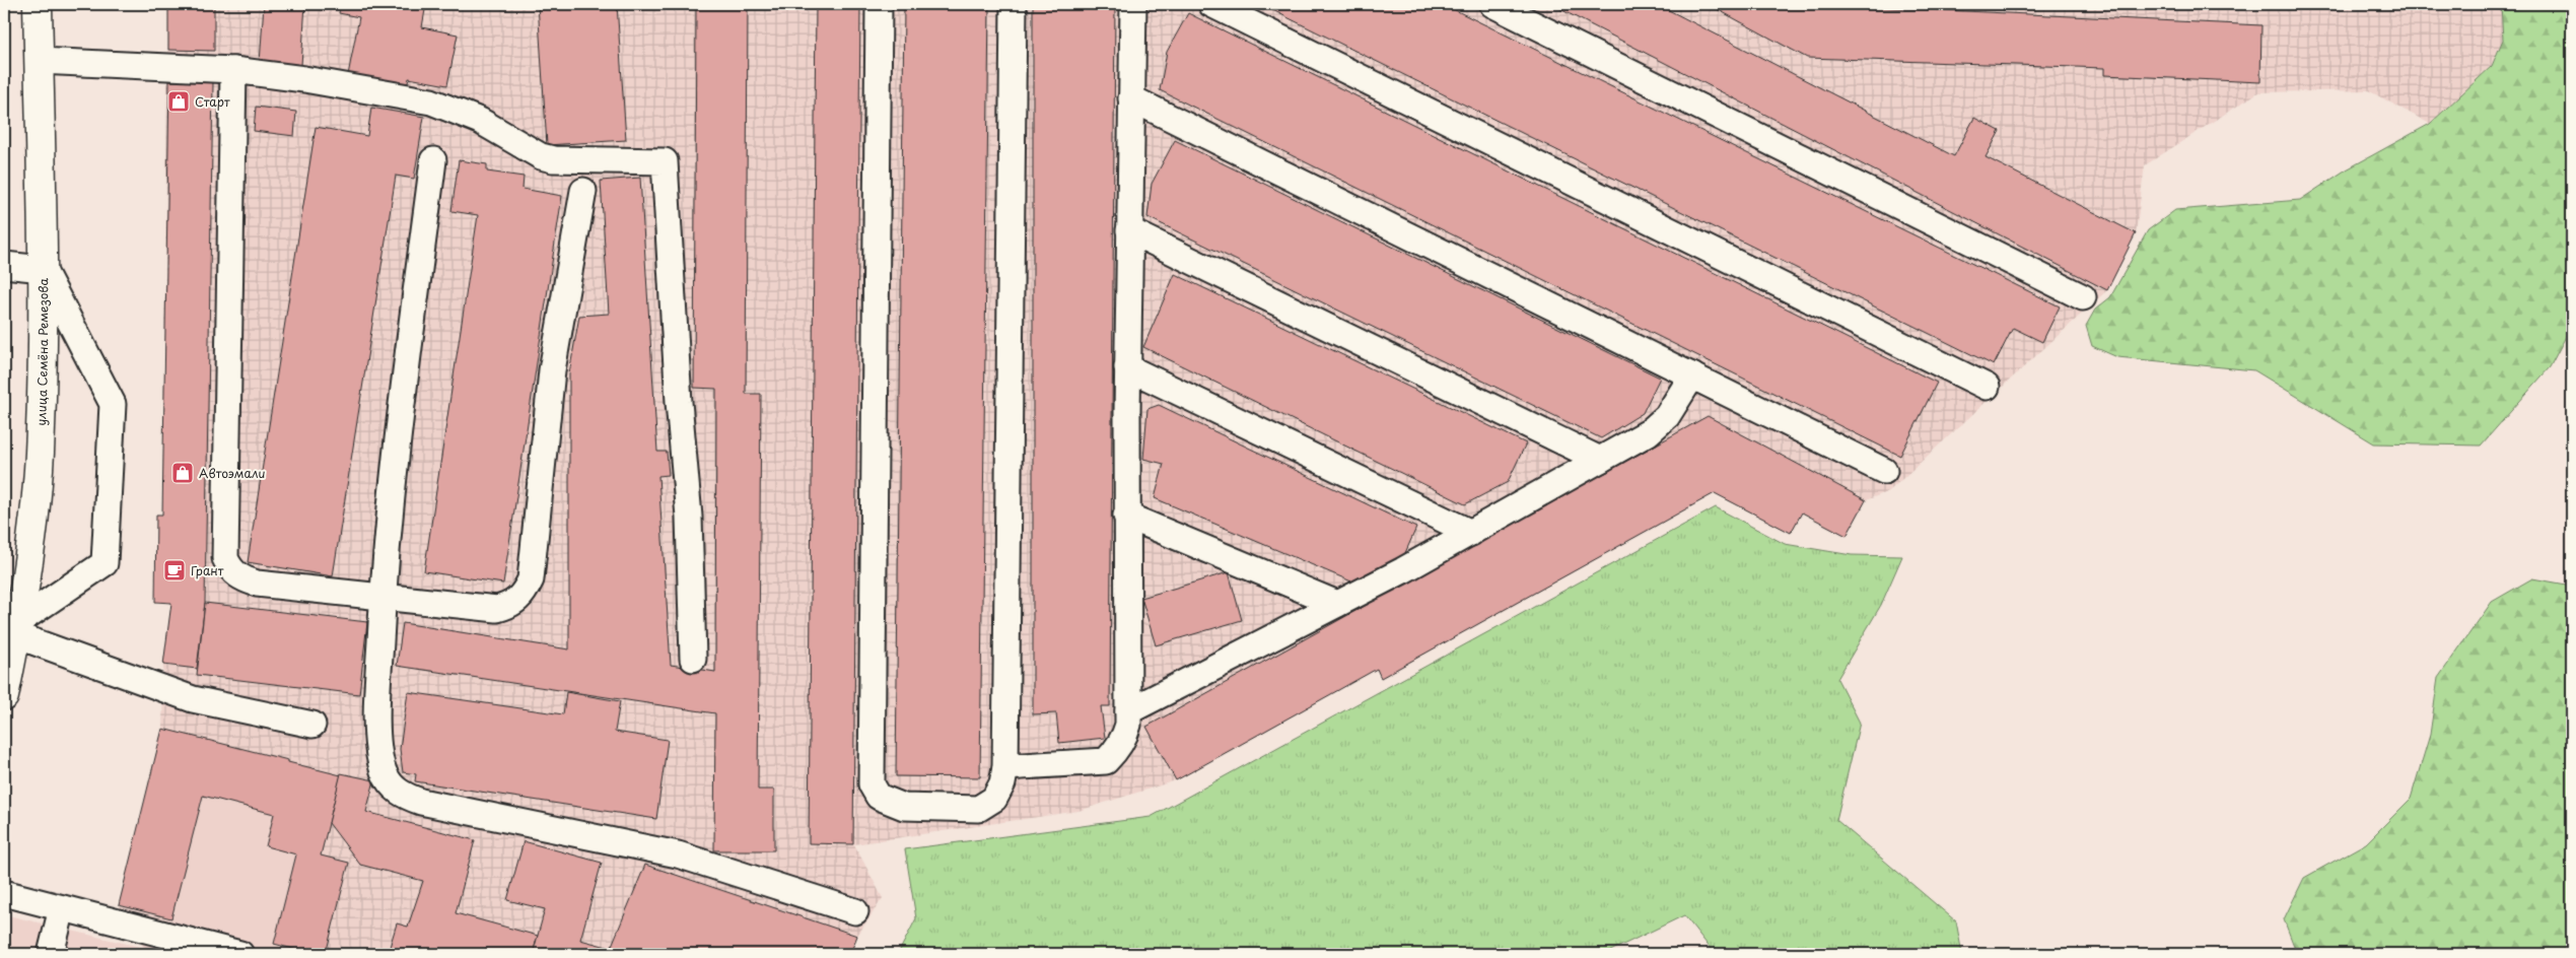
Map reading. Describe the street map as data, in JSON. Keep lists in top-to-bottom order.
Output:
{
  "streets": {
    "main road": ["улица Семёна Ремезова"]
  },
  "places": {
    "shop": ["Старт", "Автоэмали"],
    "cafe": ["Грант"]
  }
}
